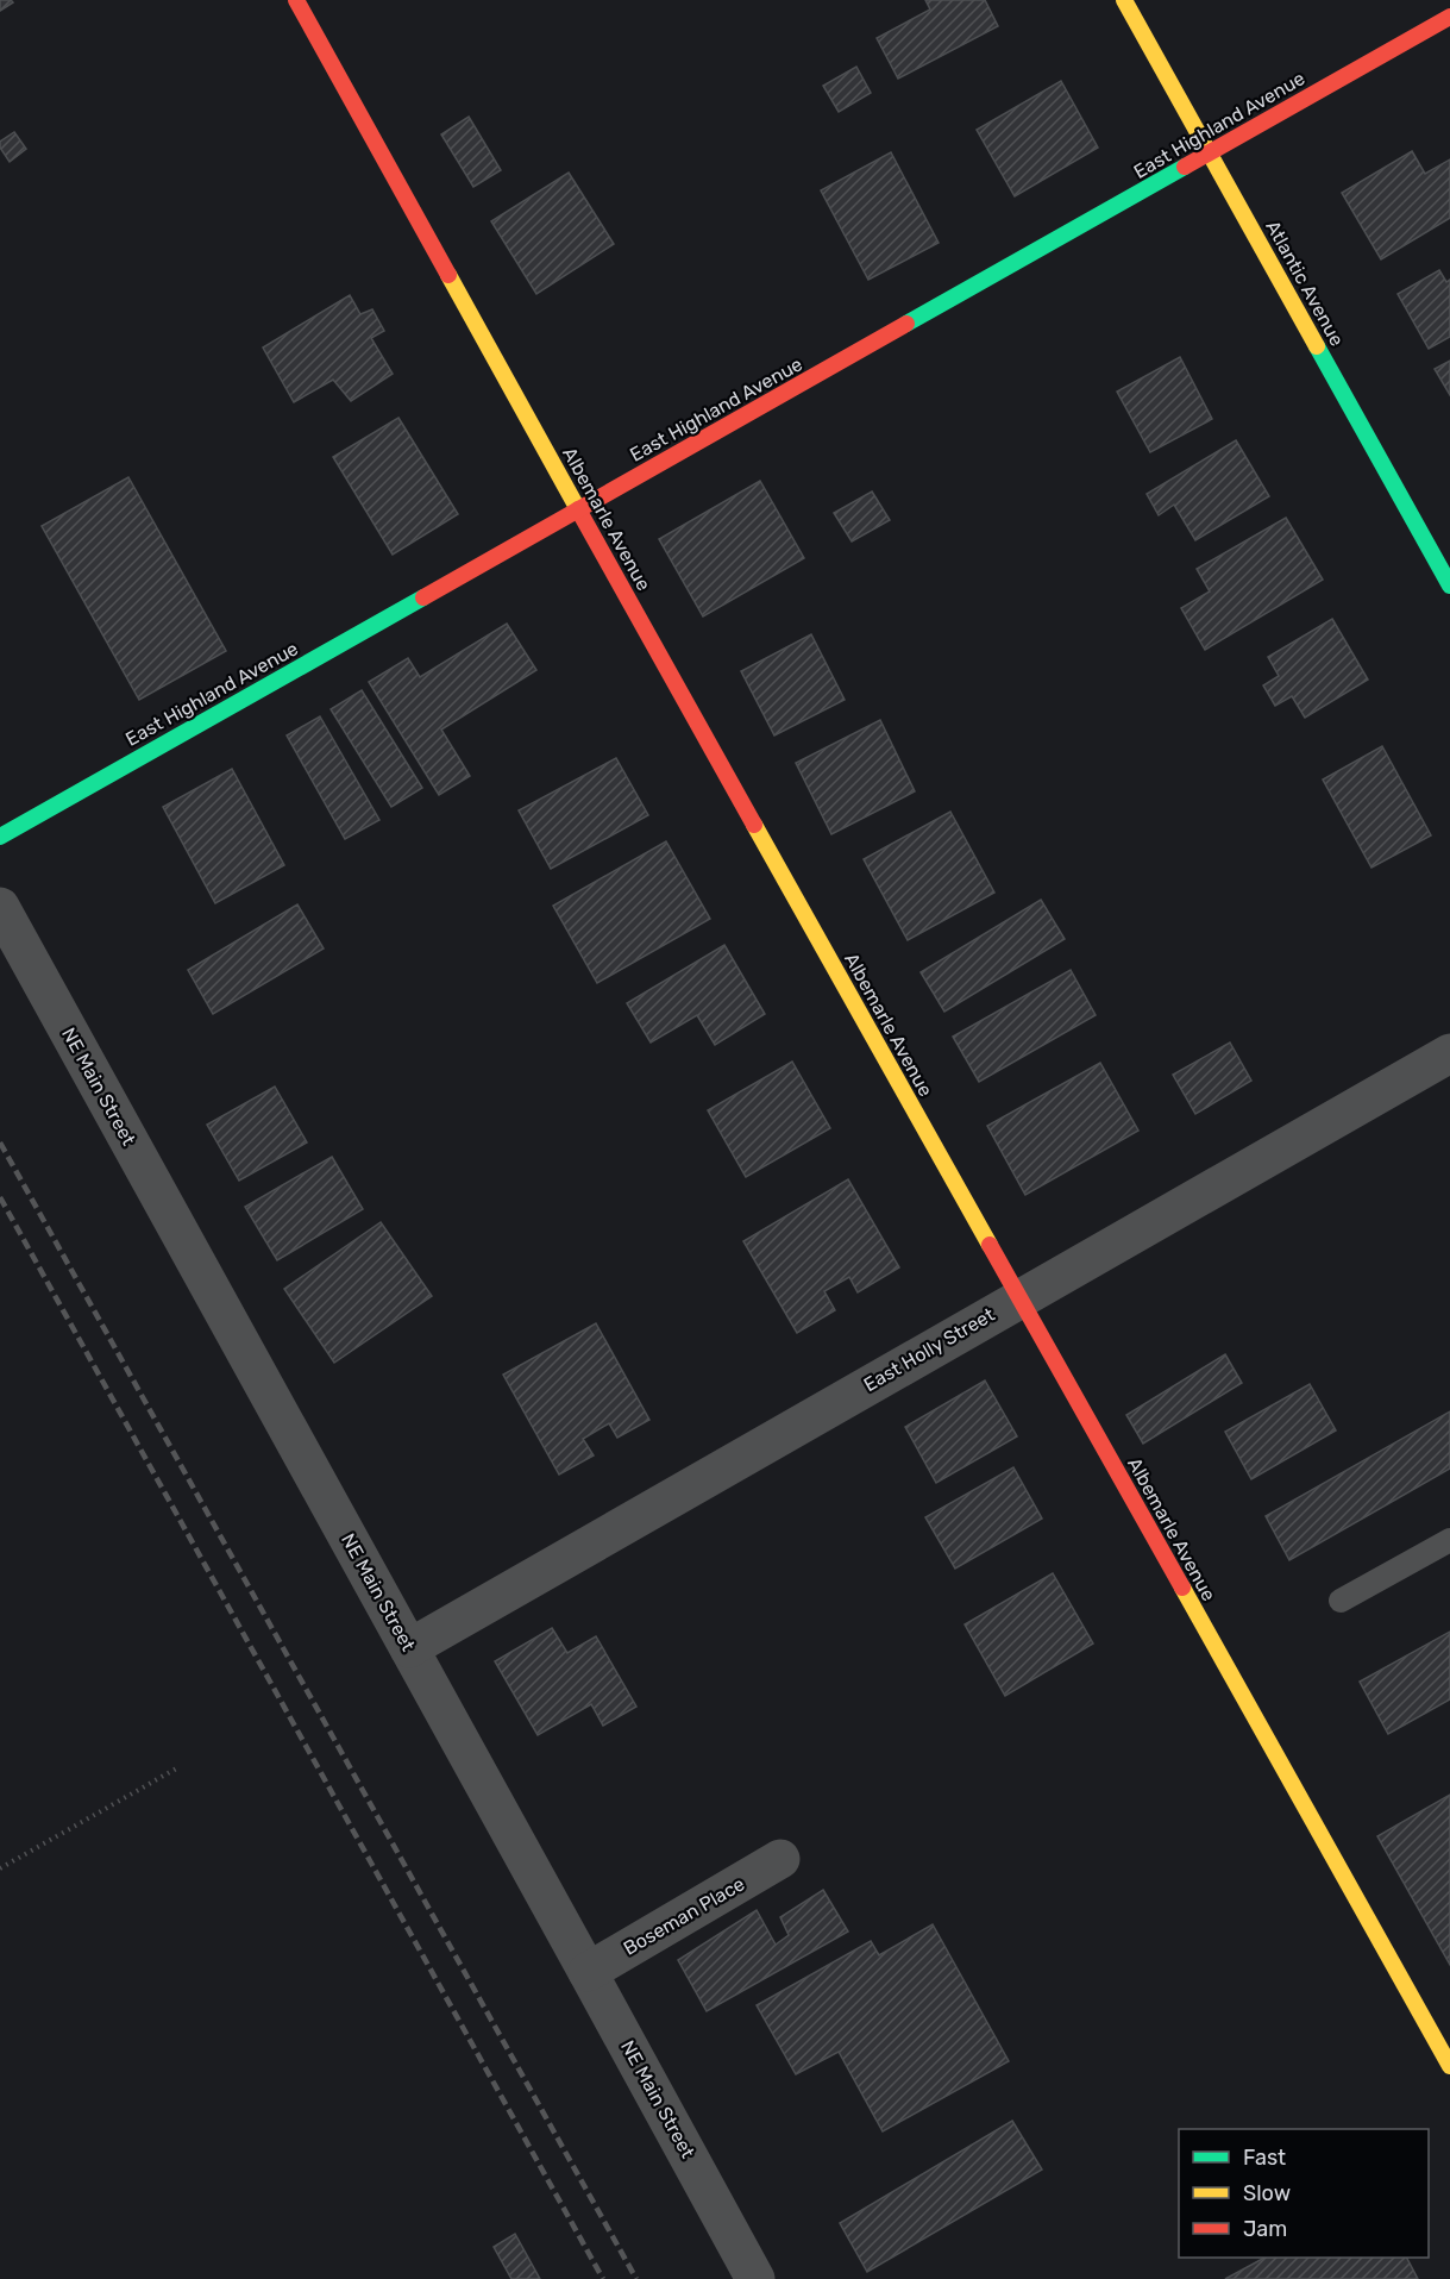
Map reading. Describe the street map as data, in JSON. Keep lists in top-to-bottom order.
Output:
{
  "streets": {
    "street": [
      "East Highland Avenue",
      "Atlantic Avenue",
      "Albemarle Avenue",
      "NE Main Street",
      "East Holly Street",
      "Boseman Place"
    ]
  },
  "crossings": [
    ["East Highland Avenue", "Atlantic Avenue"],
    ["East Highland Avenue", "Albemarle Avenue"],
    ["Albemarle Avenue", "East Holly Street"],
    ["NE Main Street", "East Holly Street"],
    ["NE Main Street", "Boseman Place"]
  ],
  "legend": ["Fast", "Slow", "Jam"]
}
